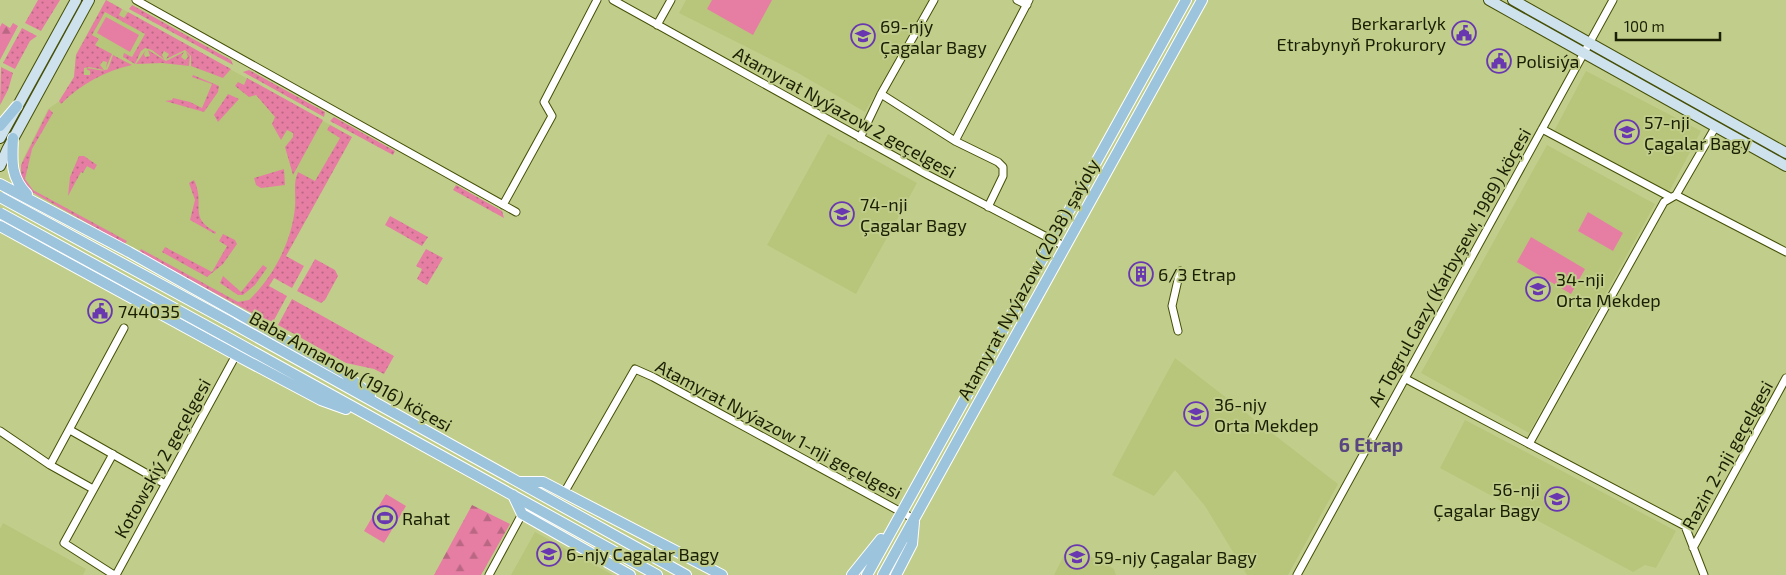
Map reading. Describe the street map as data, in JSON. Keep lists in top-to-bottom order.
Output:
{
  "streets": {
    "main road": ["Atamyrat Nyýazow (2038) şaýoly", "Baba Annanow (1916) köçesi"],
    "street": [
      "Atamyrat Nyýazow 2 geçelgesi",
      "Ar Togrul Gazy (Karbyşew, 1989) köçesi",
      "Atamyrat Nyýazow 1-nji geçelgesi",
      "Razin 2-nji geçelgesi",
      "Kotowskiý 2 geçelgesi"
    ]
  },
  "crossings": [
    ["Atamyrat Nyýazow 2 geçelgesi", "Atamyrat Nyýazow (2038) şaýoly"],
    ["Atamyrat Nyýazow (2038) şaýoly", "Atamyrat Nyýazow 1-nji geçelgesi"]
  ],
  "districts": ["6 Etrap"],
  "places": {
    "public building": ["Berkararlyk Etrabynyň Prokurory", "Polisiýa", "744035"],
    "school or university": [
      "69-njy Çagalar Bagy",
      "57-nji Çagalar Bagy",
      "74-nji Çagalar Bagy",
      "34-nji Orta Mekdep",
      "36-njy Orta Mekdep",
      "56-nji Çagalar Bagy",
      "6-njy Cagalar Bagy",
      "59-njy Çagalar Bagy"
    ],
    "building": ["6/3 Etrap"],
    "sports": ["Rahat"]
  },
  "scale_bar": "100 m"
}
